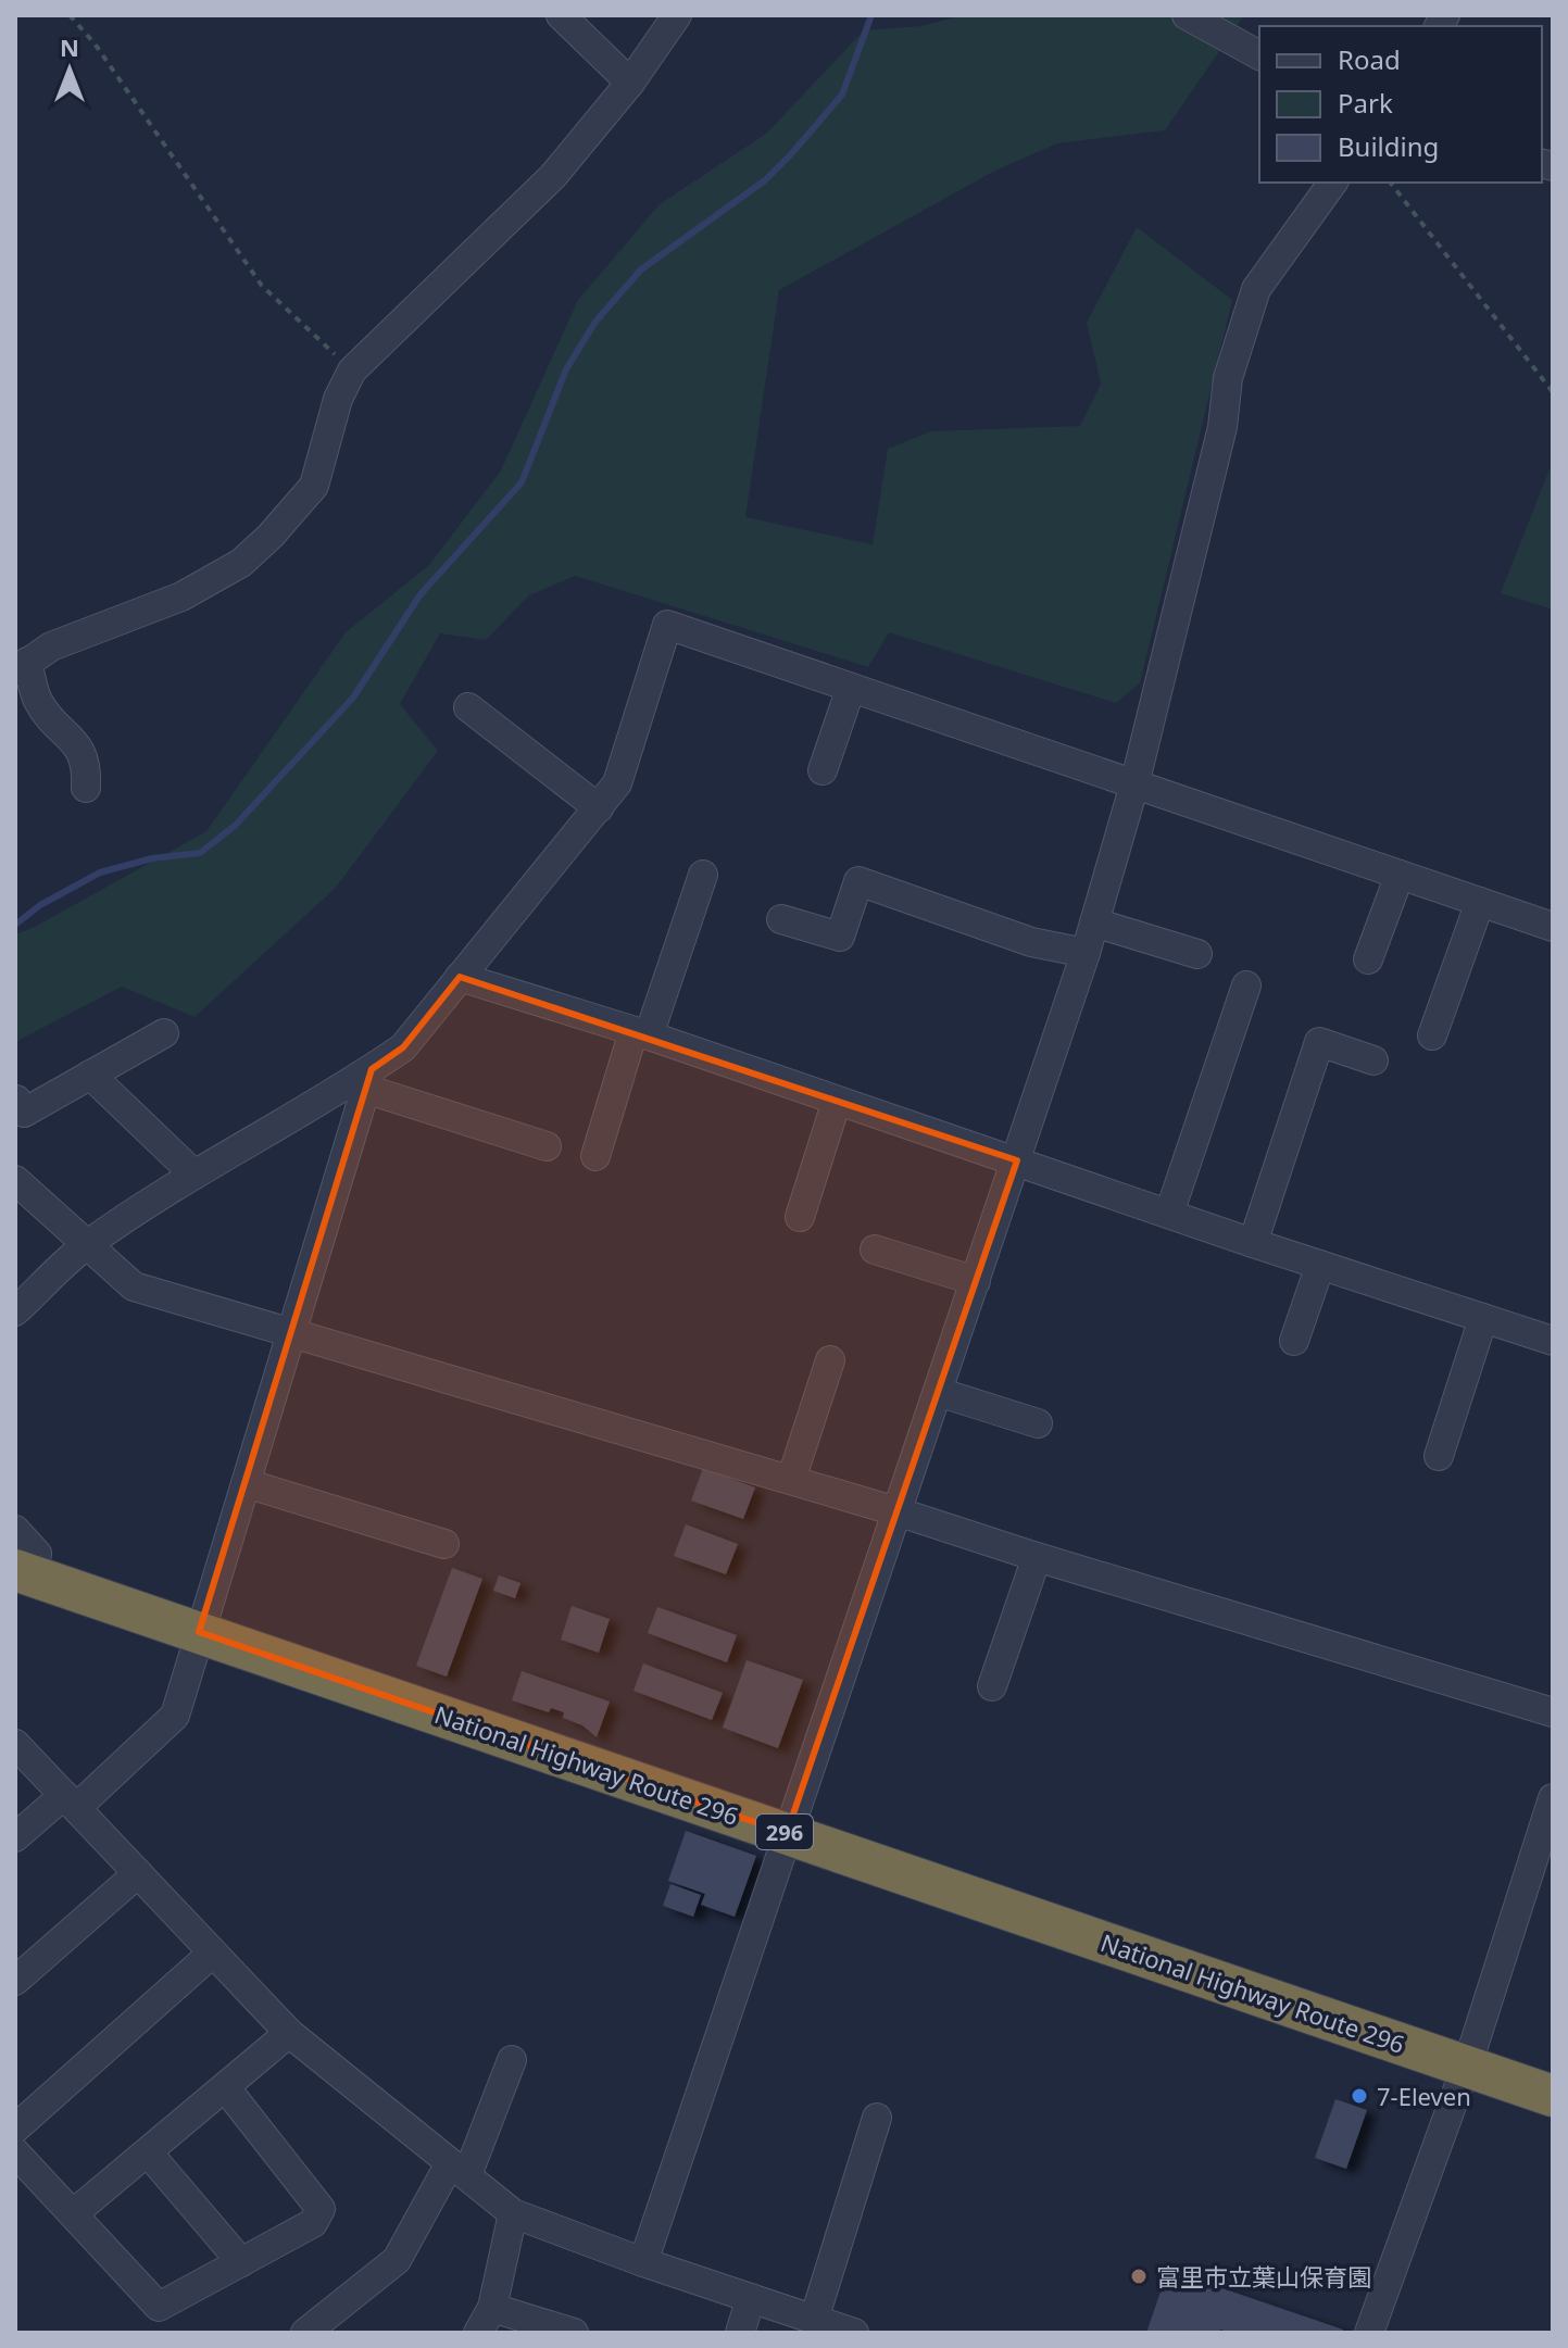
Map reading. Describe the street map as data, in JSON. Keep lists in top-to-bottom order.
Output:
{
  "streets": {
    "highway": ["National Highway Route 296", "296"]
  },
  "places": ["7-Eleven", "富里市立葉山保育園"],
  "legend": ["Road", "Park", "Building"],
  "north": "top"
}
